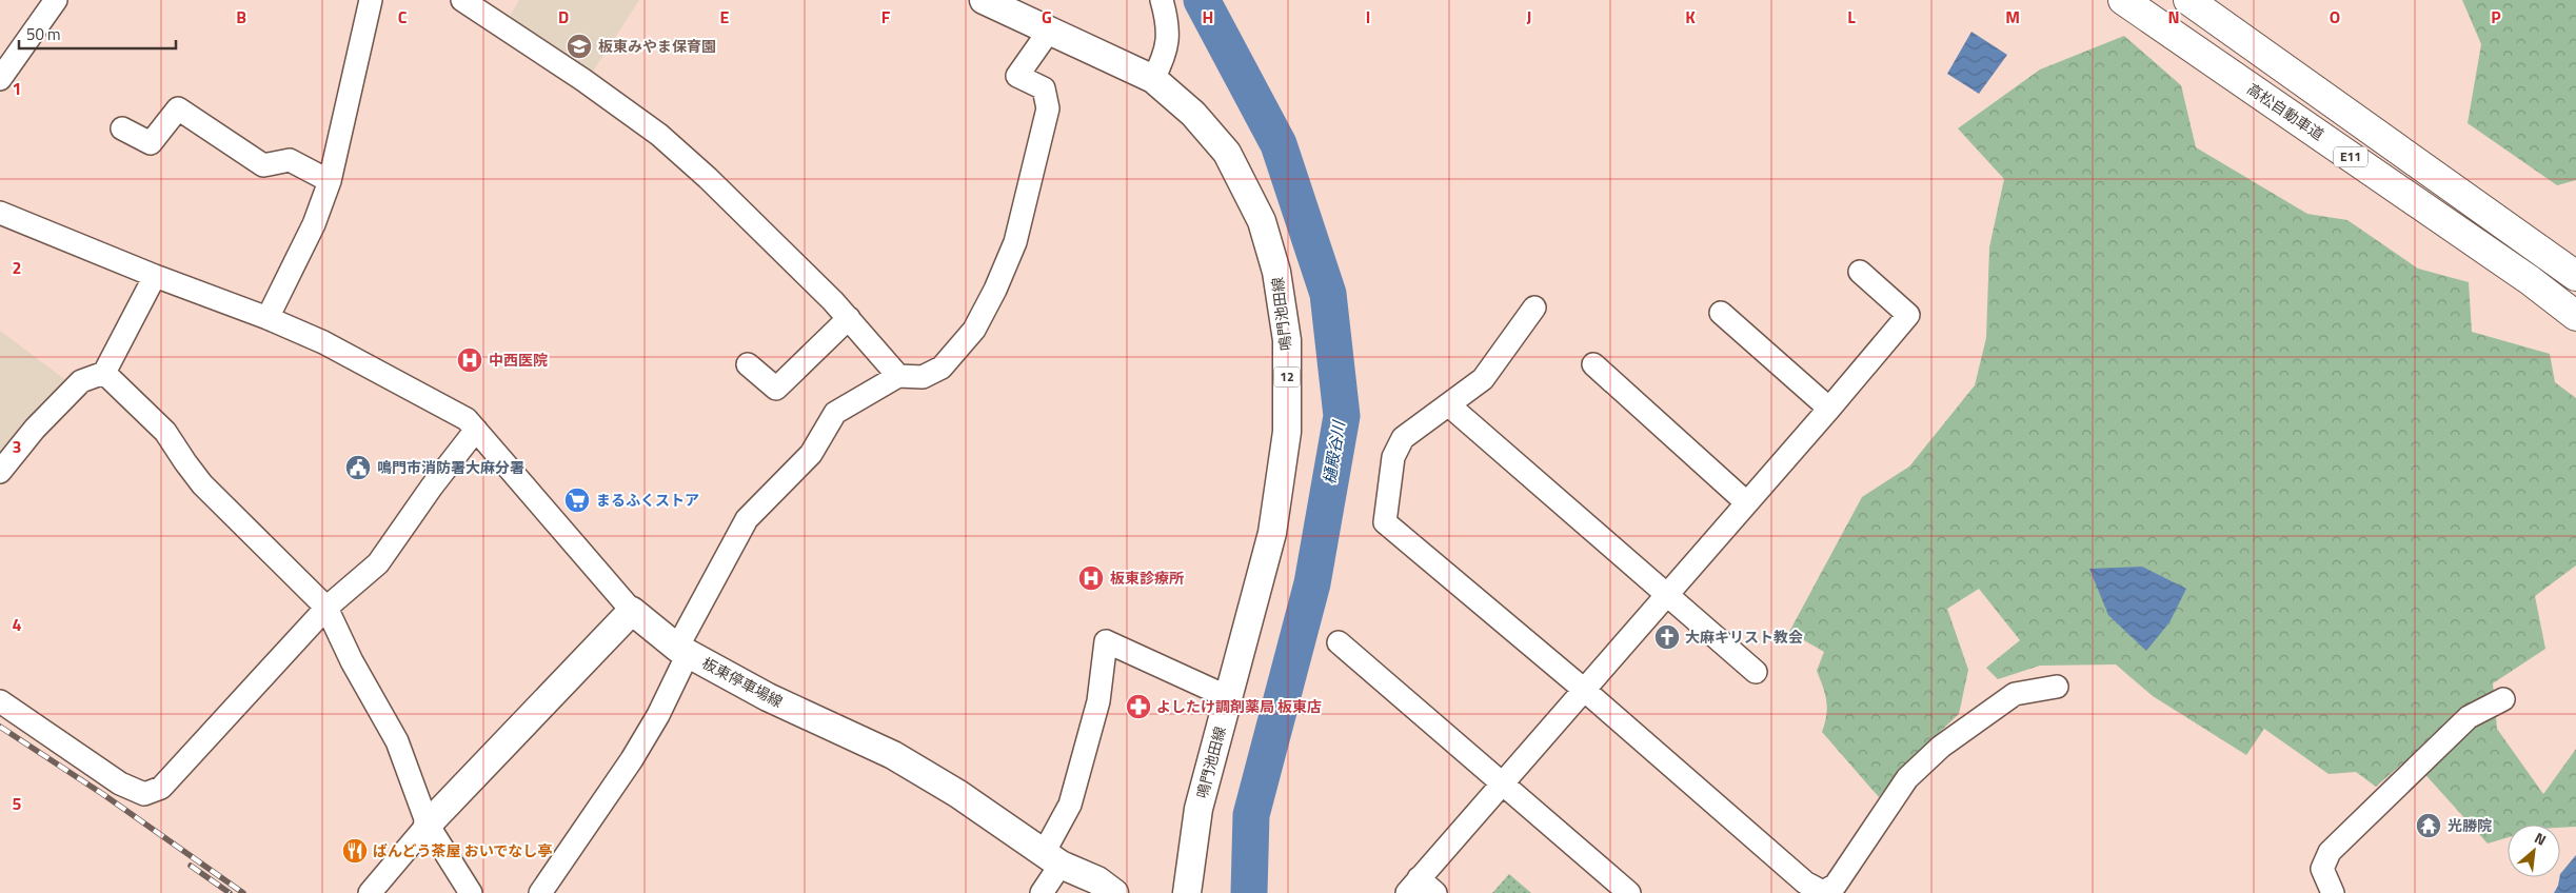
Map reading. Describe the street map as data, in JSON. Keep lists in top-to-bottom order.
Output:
{
  "streets": {
    "highway": ["高松自動車道", "E11"],
    "main road": ["鳴門池田線", "12", "板東停車場線"]
  },
  "water": ["樋殿谷川"],
  "places": {
    "school or university": ["板東みやま保育園"],
    "hospital": ["中西医院", "板東診療所"],
    "public building": ["鳴門市消防署大麻分署"],
    "supermarket": ["まるふくストア"],
    "church": ["大麻キリスト教会"],
    "pharmacy": ["よしたけ調剤薬局 板東店"],
    "temple": ["光勝院"],
    "restaurant": ["ばんどう茶屋 おいでなし亭"]
  },
  "scale_bar": "50 m",
  "north": "top right",
  "grid": {
    "columns": [
      "B",
      "C",
      "D",
      "E",
      "F",
      "G",
      "H",
      "I",
      "J",
      "K",
      "L",
      "M",
      "N",
      "O",
      "P"
    ],
    "rows": [
      "1",
      "2",
      "3",
      "4",
      "5"
    ]
  }
}
